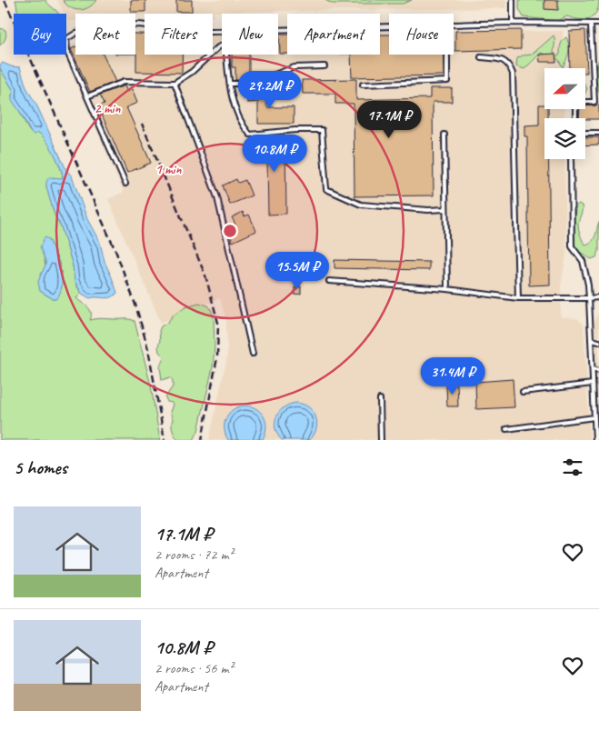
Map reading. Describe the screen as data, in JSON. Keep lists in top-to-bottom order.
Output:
{
  "north": "left",
  "page": {
    "chip": [
      "Buy",
      "Rent",
      "Filters",
      "New",
      "Apartment",
      "House"
    ],
    "price": [
      "29.2M ₽",
      "17.1M ₽",
      "10.8M ₽",
      "15.5M ₽",
      "31.4M ₽"
    ],
    "heading": "5 homes",
    "list": [
      {
        "name": "17.1M ₽",
        "note": "2 rooms · 72 m² · Apartment"
      },
      {
        "name": "10.8M ₽",
        "note": "2 rooms · 56 m² · Apartment"
      }
    ]
  },
  "rings": ["2 min", "1 min"]
}
